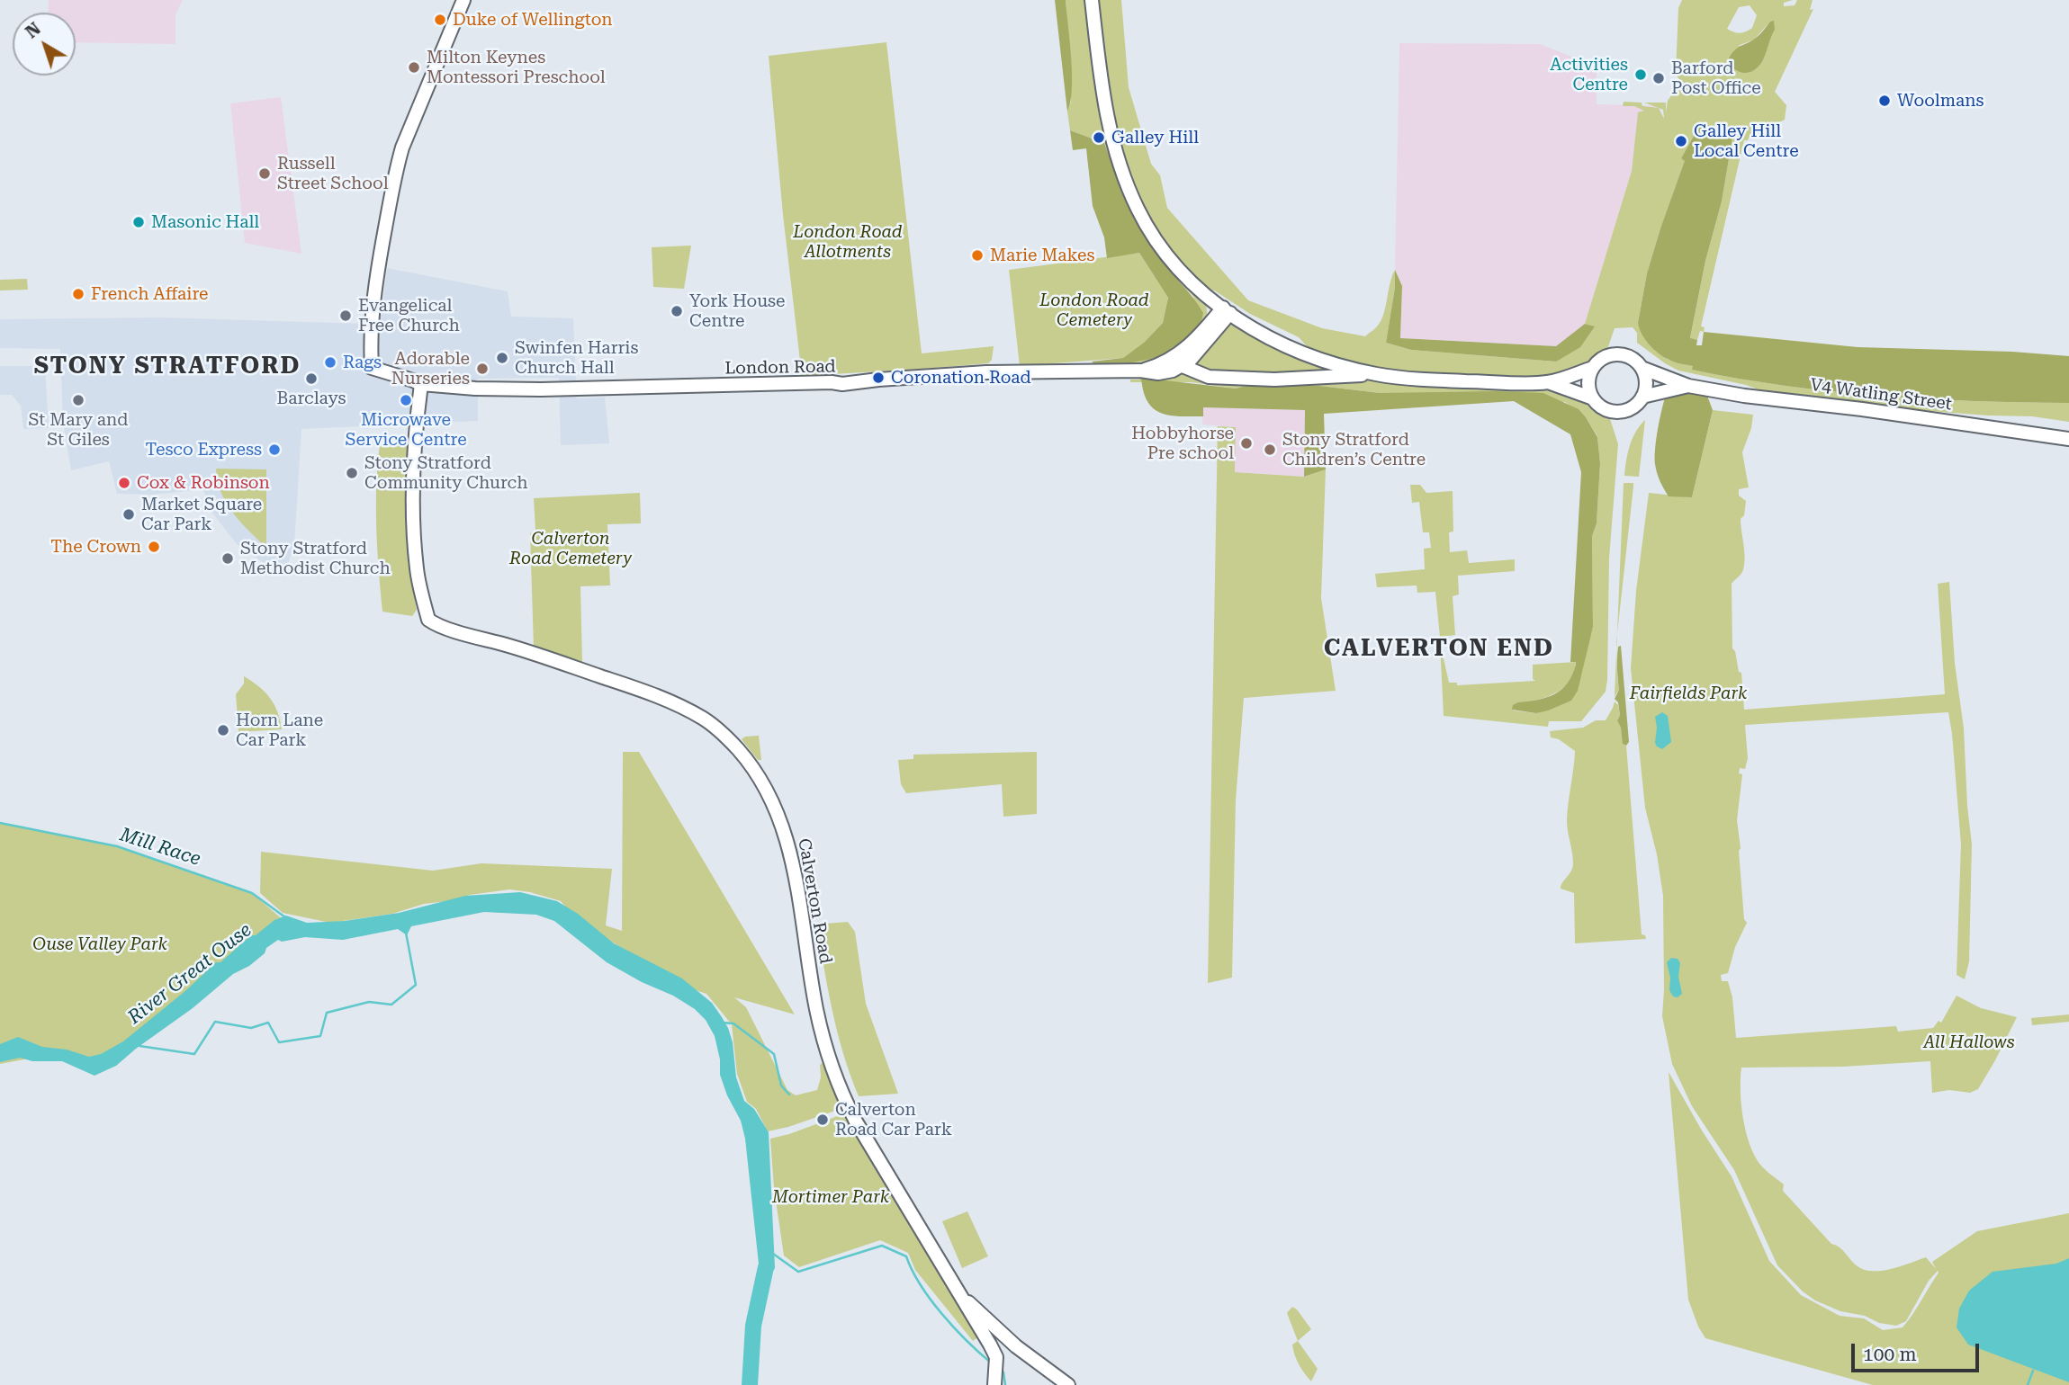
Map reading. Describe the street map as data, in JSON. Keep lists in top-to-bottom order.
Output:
{
  "streets": {
    "street": ["London Road", "V4 Watling Street", "Calverton Road"]
  },
  "crossings": [
    ["London Road", "Calverton Road"]
  ],
  "districts": ["STONY STRATFORD", "CALVERTON END"],
  "water": ["Mill Race", "River Great Ouse"],
  "parks": [
    "London Road Allotments",
    "London Road Cemetery",
    "Calverton Road Cemetery",
    "Fairfields Park",
    "Ouse Valley Park",
    "All Hallows",
    "Mortimer Park"
  ],
  "places": [
    "Duke of Wellington",
    "Milton Keynes Montessori Preschool",
    "Activities Centre",
    "Barford Post Office",
    "Woolmans",
    "Galley Hill",
    "Galley Hill Local Centre",
    "Russell Street School",
    "Masonic Hall",
    "Marie Makes",
    "French Affaire",
    "York House Centre",
    "Evangelical Free Church",
    "Swinfen Harris Church Hall",
    "Rags",
    "Adorable Nurseries",
    "Coronation Road",
    "Barclays",
    "St Mary and St Giles",
    "Microwave Service Centre",
    "Hobbyhorse Pre school",
    "Tesco Express",
    "Stony Stratford Children’s Centre",
    "Stony Stratford Community Church",
    "Cox & Robinson",
    "Market Square Car Park",
    "The Crown",
    "Stony Stratford Methodist Church",
    "Horn Lane Car Park",
    "Calverton Road Car Park"
  ],
  "scale_bar": "100 m",
  "north": "top left"
}
